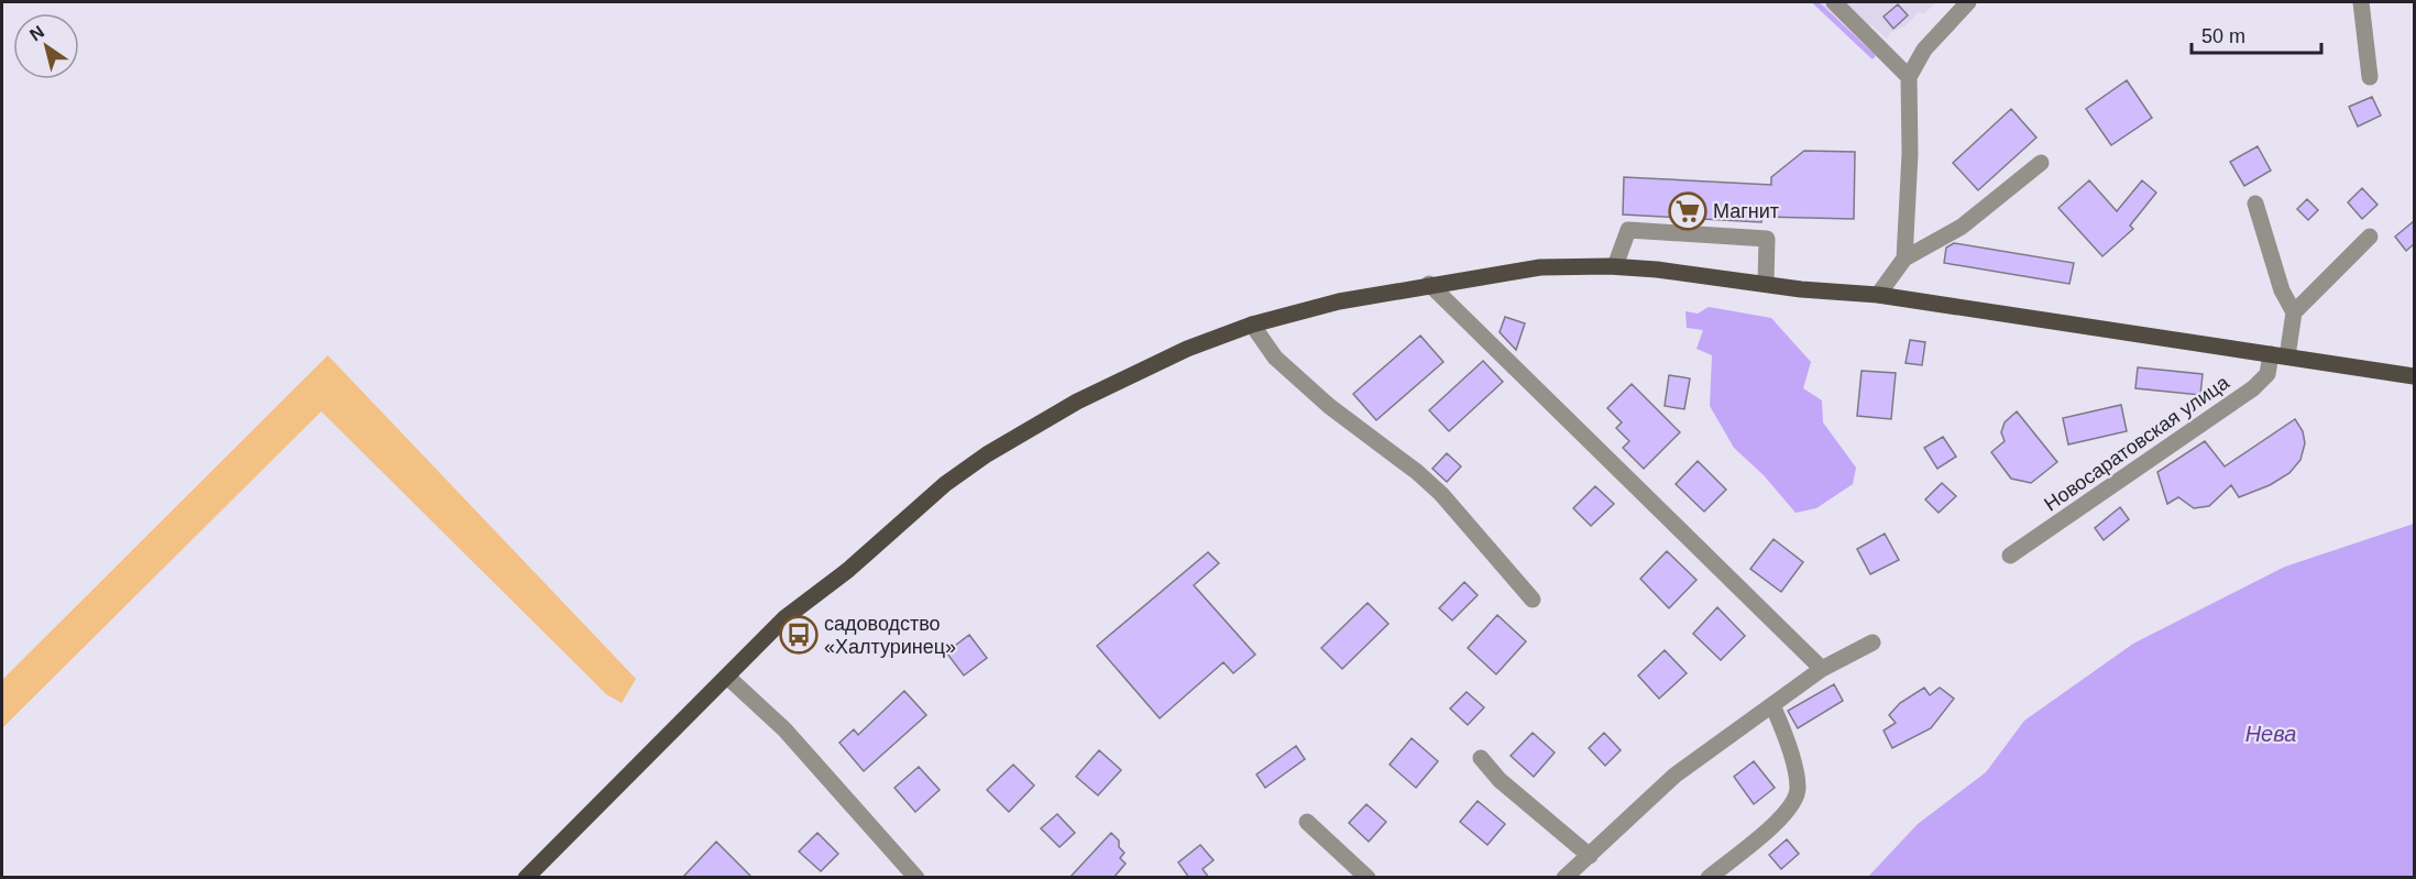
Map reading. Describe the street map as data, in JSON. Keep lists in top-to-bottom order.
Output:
{
  "streets": {
    "street": ["Новосаратовская улица"]
  },
  "water": ["Нева"],
  "places": {
    "supermarket": ["Магнит"],
    "bus stop": ["садоводство «Халтуринец»"]
  },
  "scale_bar": "50 m",
  "north": "top left"
}
